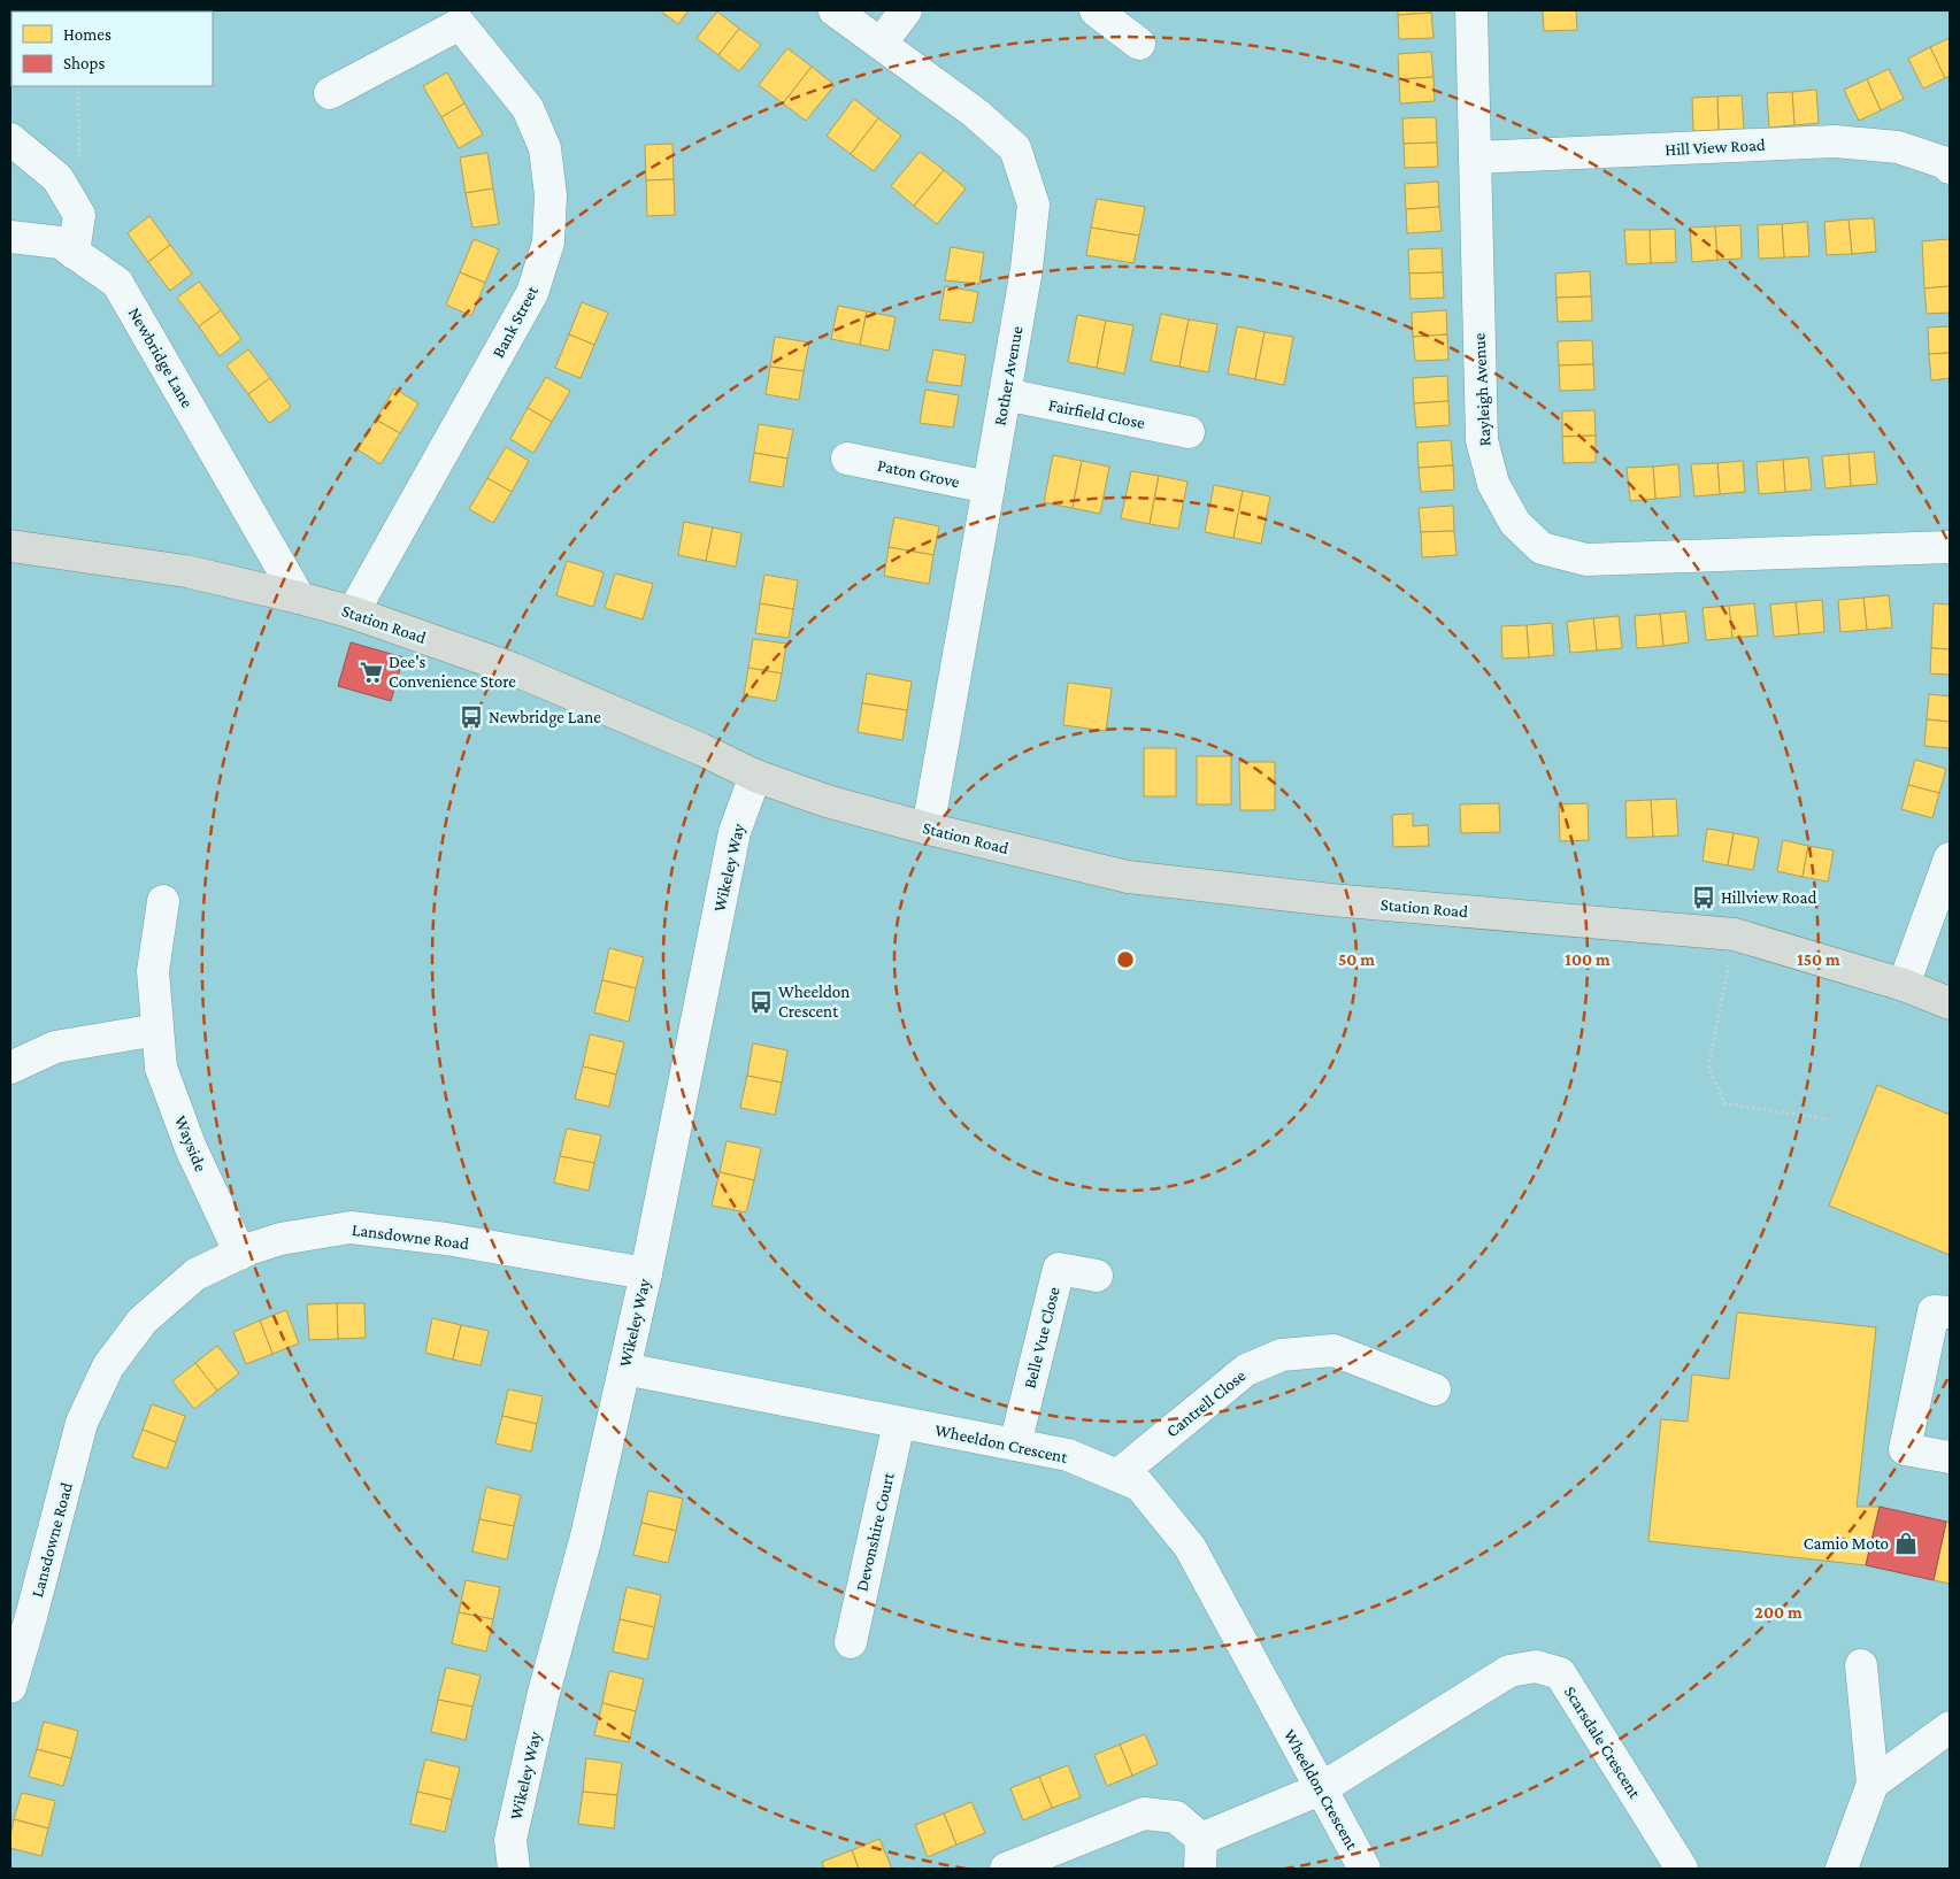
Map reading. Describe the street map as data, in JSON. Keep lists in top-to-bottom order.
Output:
{
  "streets": {
    "main road": ["Station Road"],
    "street": [
      "Hill View Road",
      "Bank Street",
      "Newbridge Lane",
      "Rother Avenue",
      "Rayleigh Avenue",
      "Fairfield Close",
      "Paton Grove",
      "Wikeley Way",
      "Wayside",
      "Lansdowne Road",
      "Belle Vue Close",
      "Cantrell Close",
      "Wheeldon Crescent",
      "Devonshire Court",
      "Scarsdale Crescent"
    ]
  },
  "crossings": [
    ["Hill View Road", "Rayleigh Avenue"],
    ["Bank Street", "Station Road"],
    ["Newbridge Lane", "Station Road"],
    ["Rother Avenue", "Fairfield Close"],
    ["Rother Avenue", "Paton Grove"],
    ["Rother Avenue", "Station Road"],
    ["Station Road", "Wikeley Way"],
    ["Wikeley Way", "Lansdowne Road"],
    ["Wikeley Way", "Wheeldon Crescent"],
    ["Wayside", "Lansdowne Road"],
    ["Belle Vue Close", "Wheeldon Crescent"],
    ["Cantrell Close", "Wheeldon Crescent"],
    ["Wheeldon Crescent", "Devonshire Court"],
    ["Wheeldon Crescent", "Scarsdale Crescent"]
  ],
  "places": {
    "supermarket": ["Dee's Convenience Store"],
    "bus stop": ["Newbridge Lane", "Hillview Road", "Wheeldon Crescent"],
    "shop": ["Camio Moto"]
  },
  "legend": ["Homes", "Shops"],
  "rings": [
    "50 m",
    "100 m",
    "150 m",
    "200 m"
  ]
}
